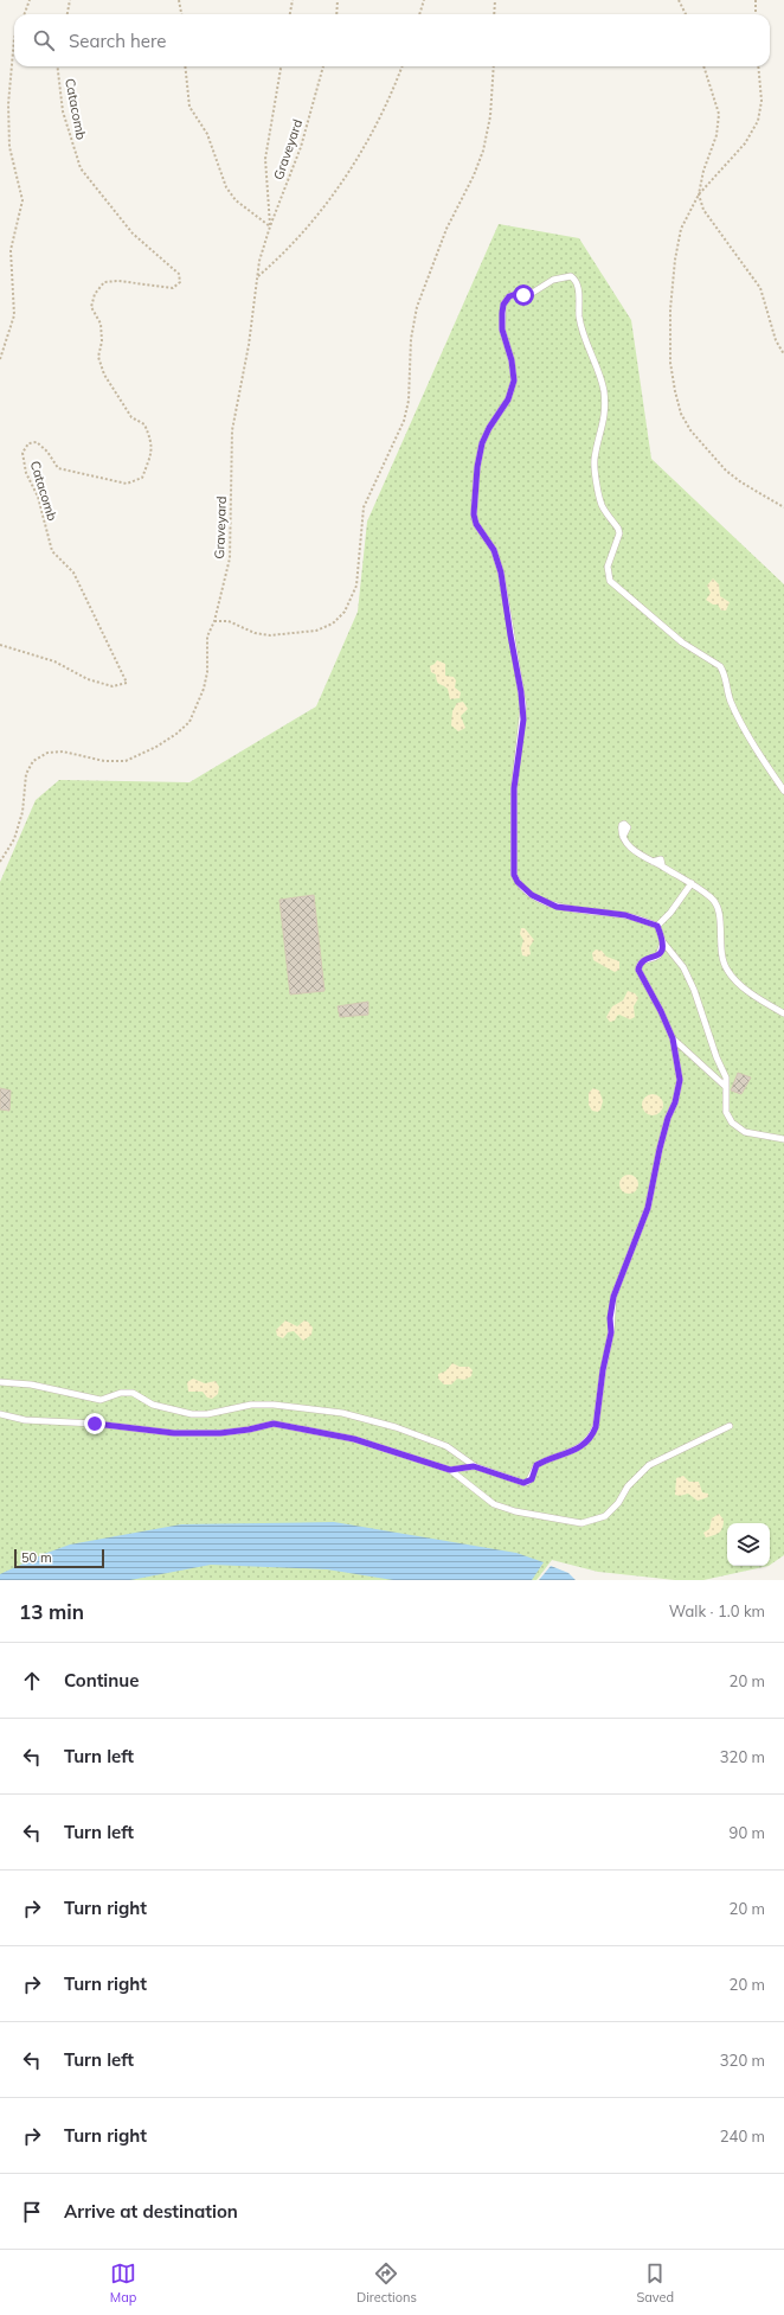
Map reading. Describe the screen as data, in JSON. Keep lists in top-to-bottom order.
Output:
{
  "streets": {
    "path": ["Catacomb", "Graveyard"]
  },
  "scale_bar": "50 m",
  "page": {
    "search": "Search here",
    "scale": "50 m",
    "heading": ["13 min", "Walk · 1.0 km"],
    "list": [
      ["Continue", "20 m"],
      ["Turn left", "320 m"],
      ["Turn left", "90 m"],
      ["Turn right", "20 m"],
      ["Turn right", "20 m"],
      ["Turn left", "320 m"],
      ["Turn right", "240 m"],
      "Arrive at destination"
    ],
    "nav": ["Map", "Directions", "Saved"]
  }
}
